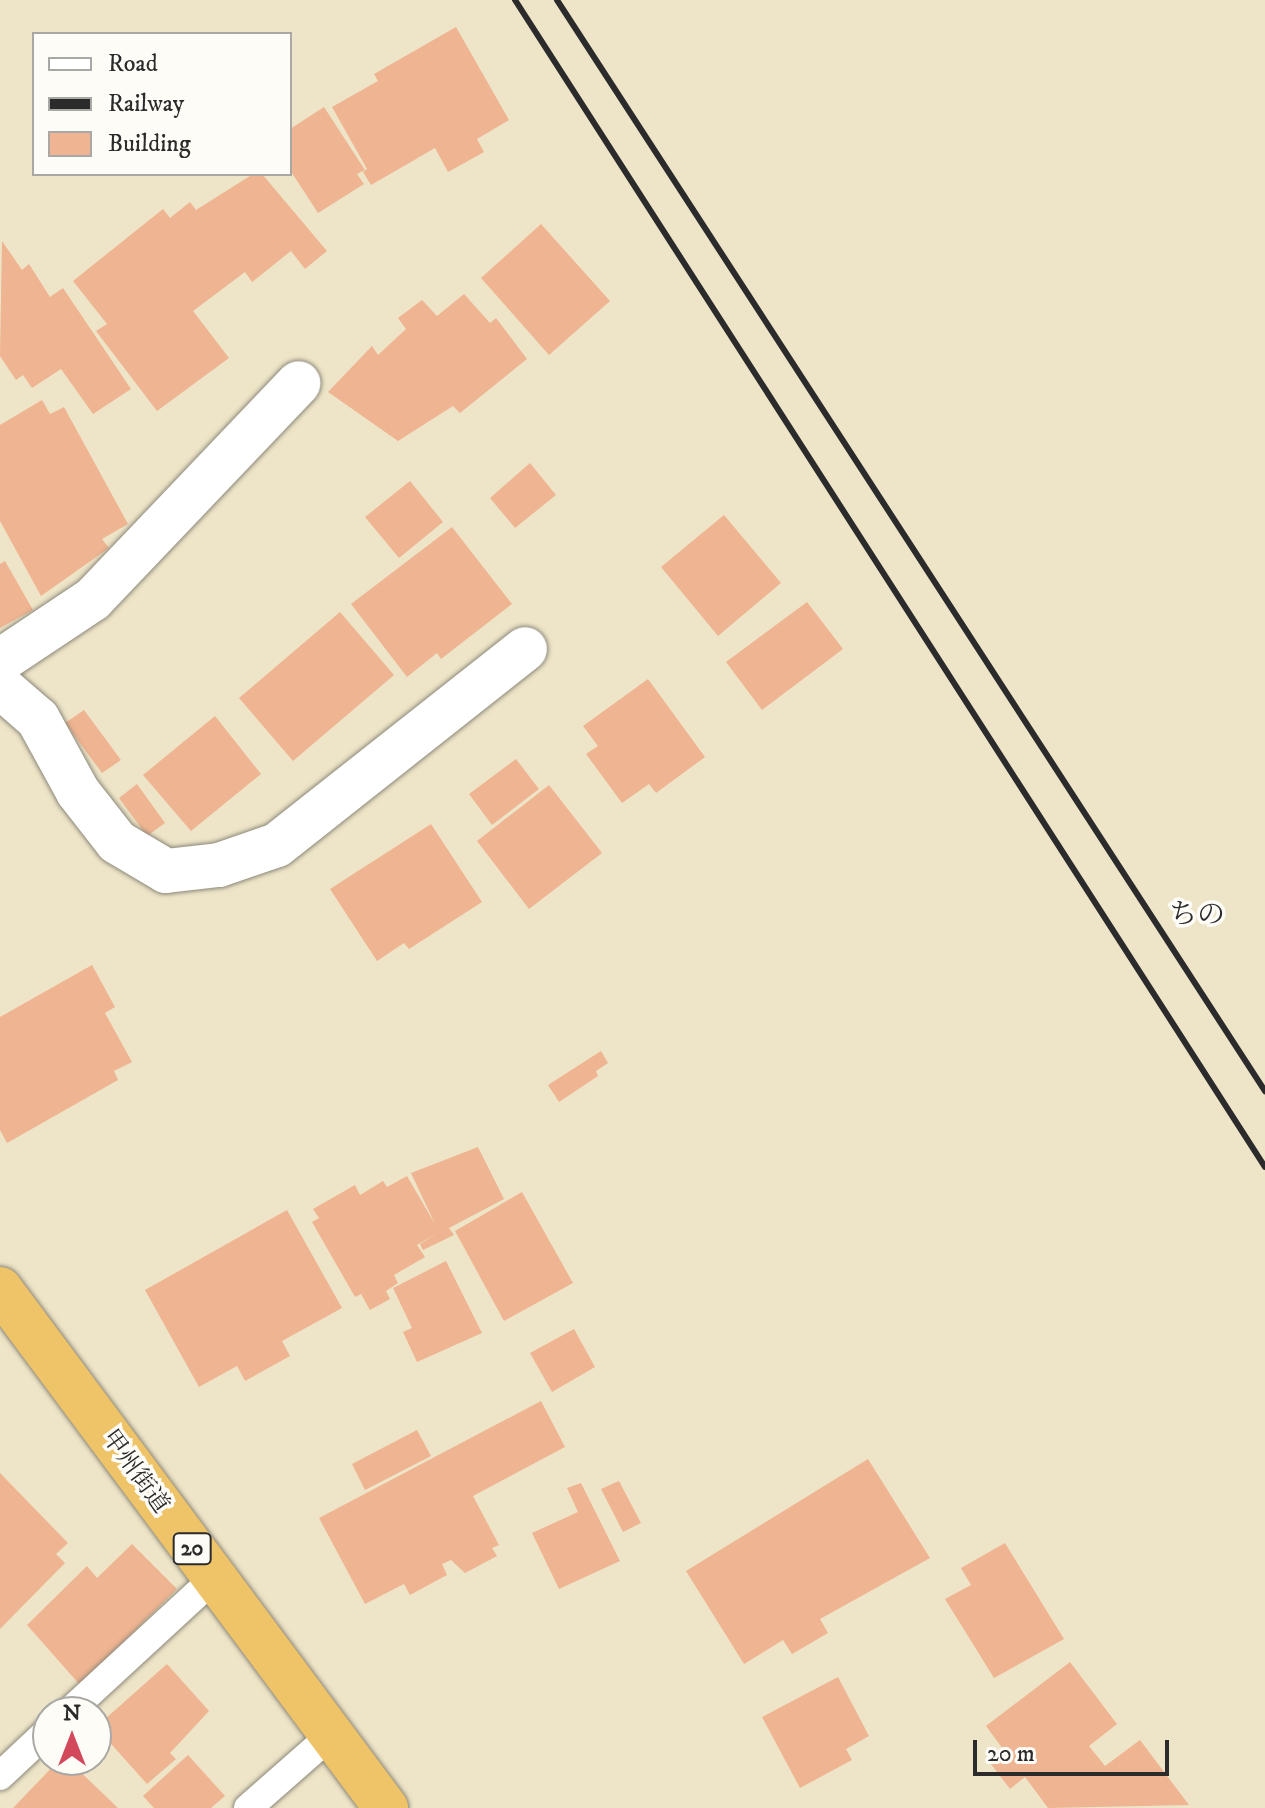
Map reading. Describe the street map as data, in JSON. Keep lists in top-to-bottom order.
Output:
{
  "streets": {
    "highway": ["甲州街道", "20"]
  },
  "districts": ["ちの"],
  "legend": ["Road", "Railway", "Building"],
  "scale_bar": "20 m",
  "north": "top"
}
